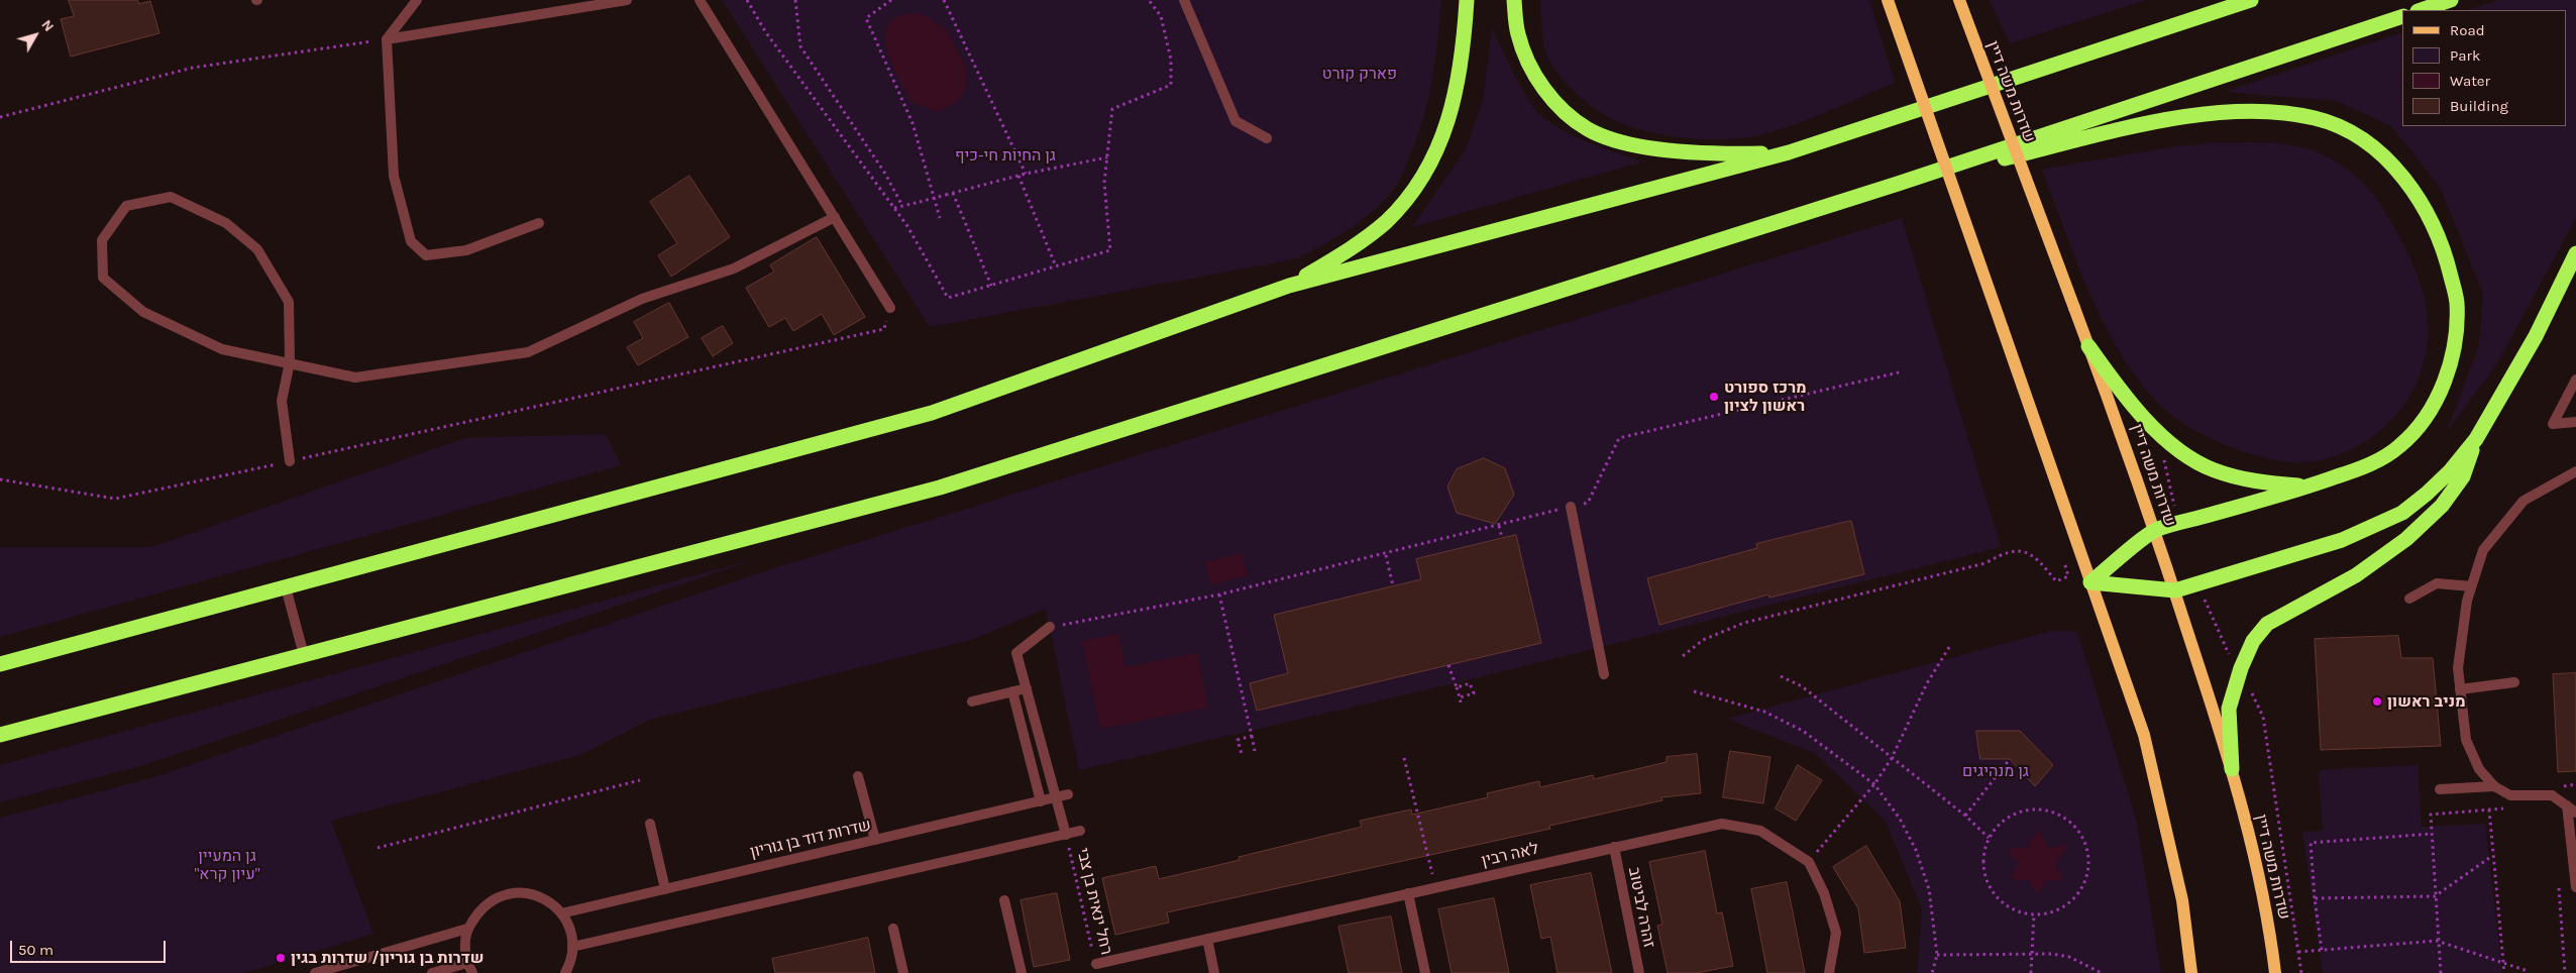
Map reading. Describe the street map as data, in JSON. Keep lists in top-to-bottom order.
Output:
{
  "streets": {
    "main road": ["שדרות משה דיין"],
    "street": ["שדרות דוד בן גוריון", "לאה רבין", "זהרה לביטוב"],
    "path": ["רחל ינאית בן צבי"]
  },
  "crossings": [
    ["לאה רבין", "רחל ינאית בן צבי"],
    ["לאה רבין", "זהרה לביטוב"]
  ],
  "parks": [
    "פארק קורט",
    "גן החיות חי-כיף",
    "גן מנהיגים",
    "גן המעיין \"עיון קרא\""
  ],
  "places": ["מרכז ספורט ראשון לציון", "מניב ראשון", "שדרות בן גוריון/ שדרות בגין"],
  "legend": [
    "Road",
    "Park",
    "Water",
    "Building"
  ],
  "scale_bar": "50 m",
  "north": "top right"
}
